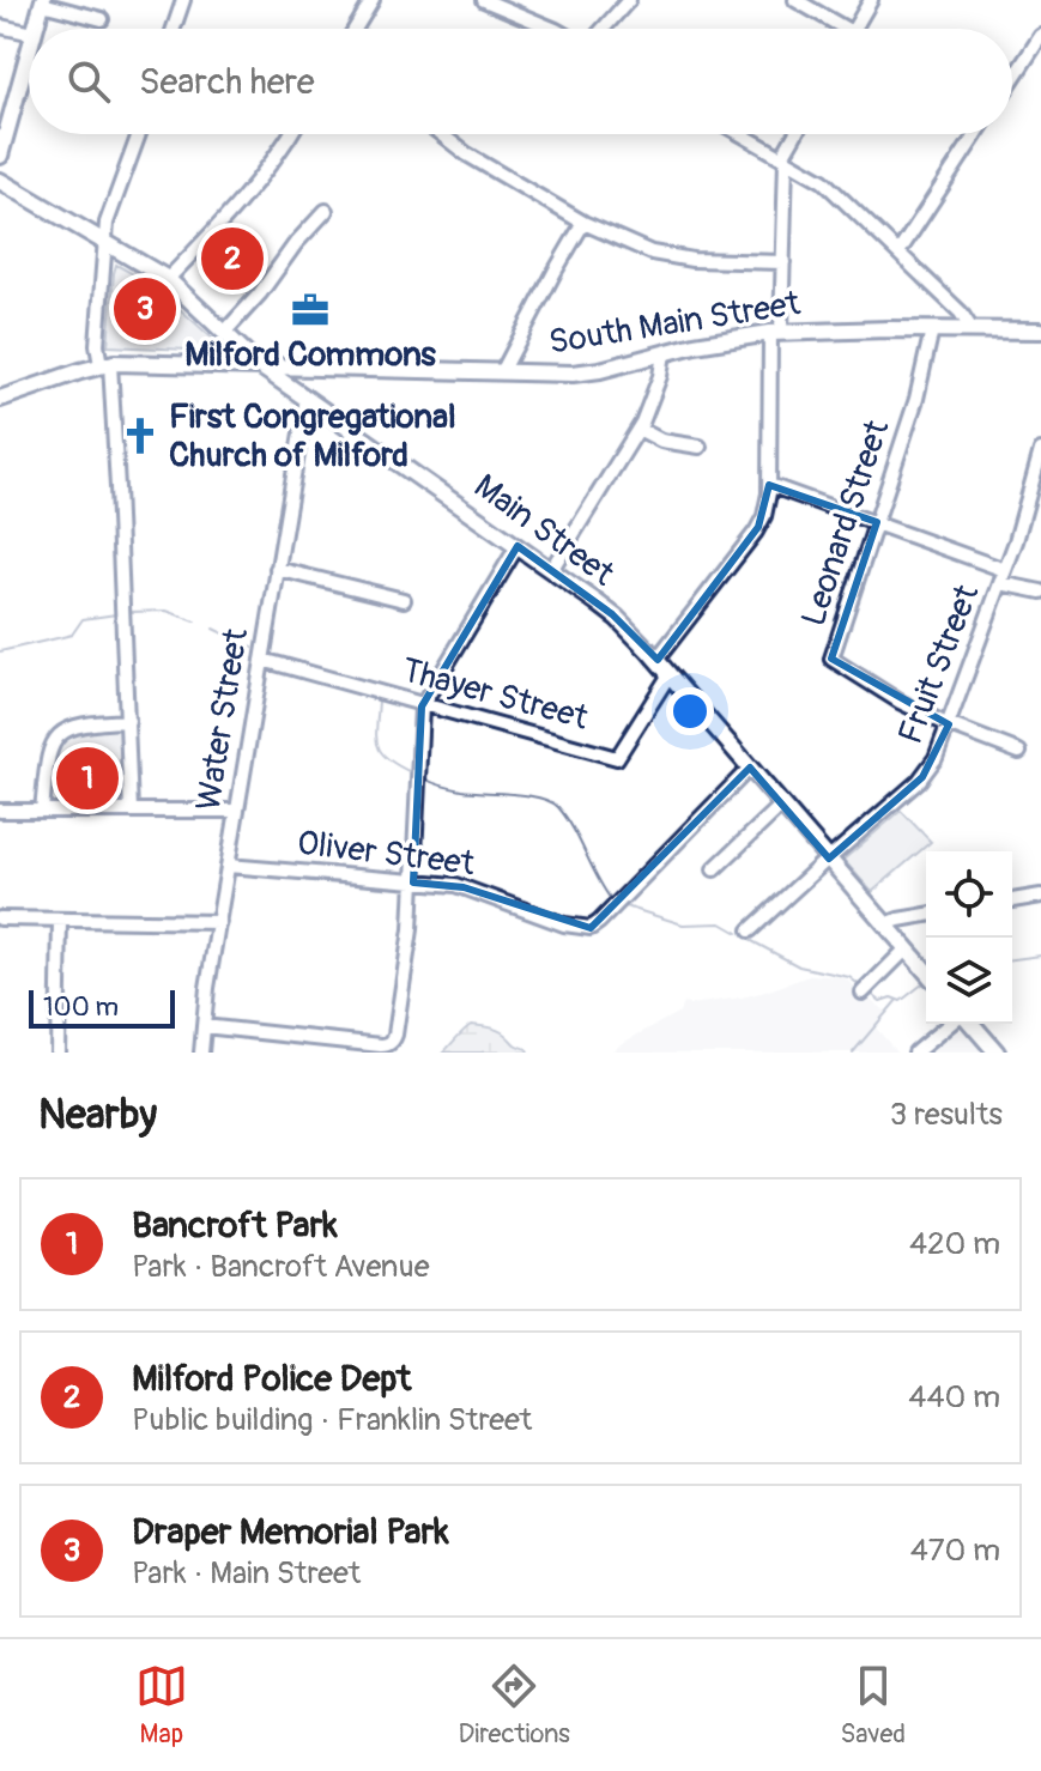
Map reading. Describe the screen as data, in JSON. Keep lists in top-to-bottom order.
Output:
{
  "streets": {
    "main road": ["South Main Street", "Main Street"],
    "street": [
      "Leonard Street",
      "Fruit Street",
      "Thayer Street",
      "Water Street",
      "Oliver Street"
    ]
  },
  "crossings": [
    ["South Main Street", "Leonard Street"],
    ["South Main Street", "Main Street"],
    ["Leonard Street", "Fruit Street"],
    ["Main Street", "Fruit Street"],
    ["Main Street", "Thayer Street"],
    ["Main Street", "Water Street"],
    ["Main Street", "Oliver Street"],
    ["Thayer Street", "Water Street"],
    ["Water Street", "Oliver Street"]
  ],
  "places": {
    "office": ["Milford Commons"],
    "church": ["First Congregational Church of Milford"]
  },
  "scale_bar": "100 m",
  "page": {
    "search": "Search here",
    "pins": ["2", "3", "1"],
    "scale": "100 m",
    "heading": ["Nearby", "3 results"],
    "list": [
      {
        "mark": "1",
        "name": "Bancroft Park",
        "note": "Park · Bancroft Avenue",
        "value": "420 m"
      },
      {
        "mark": "2",
        "name": "Milford Police Dept",
        "note": "Public building · Franklin Street",
        "value": "440 m"
      },
      {
        "mark": "3",
        "name": "Draper Memorial Park",
        "note": "Park · Main Street",
        "value": "470 m"
      }
    ],
    "nav": ["Map", "Directions", "Saved"]
  }
}
